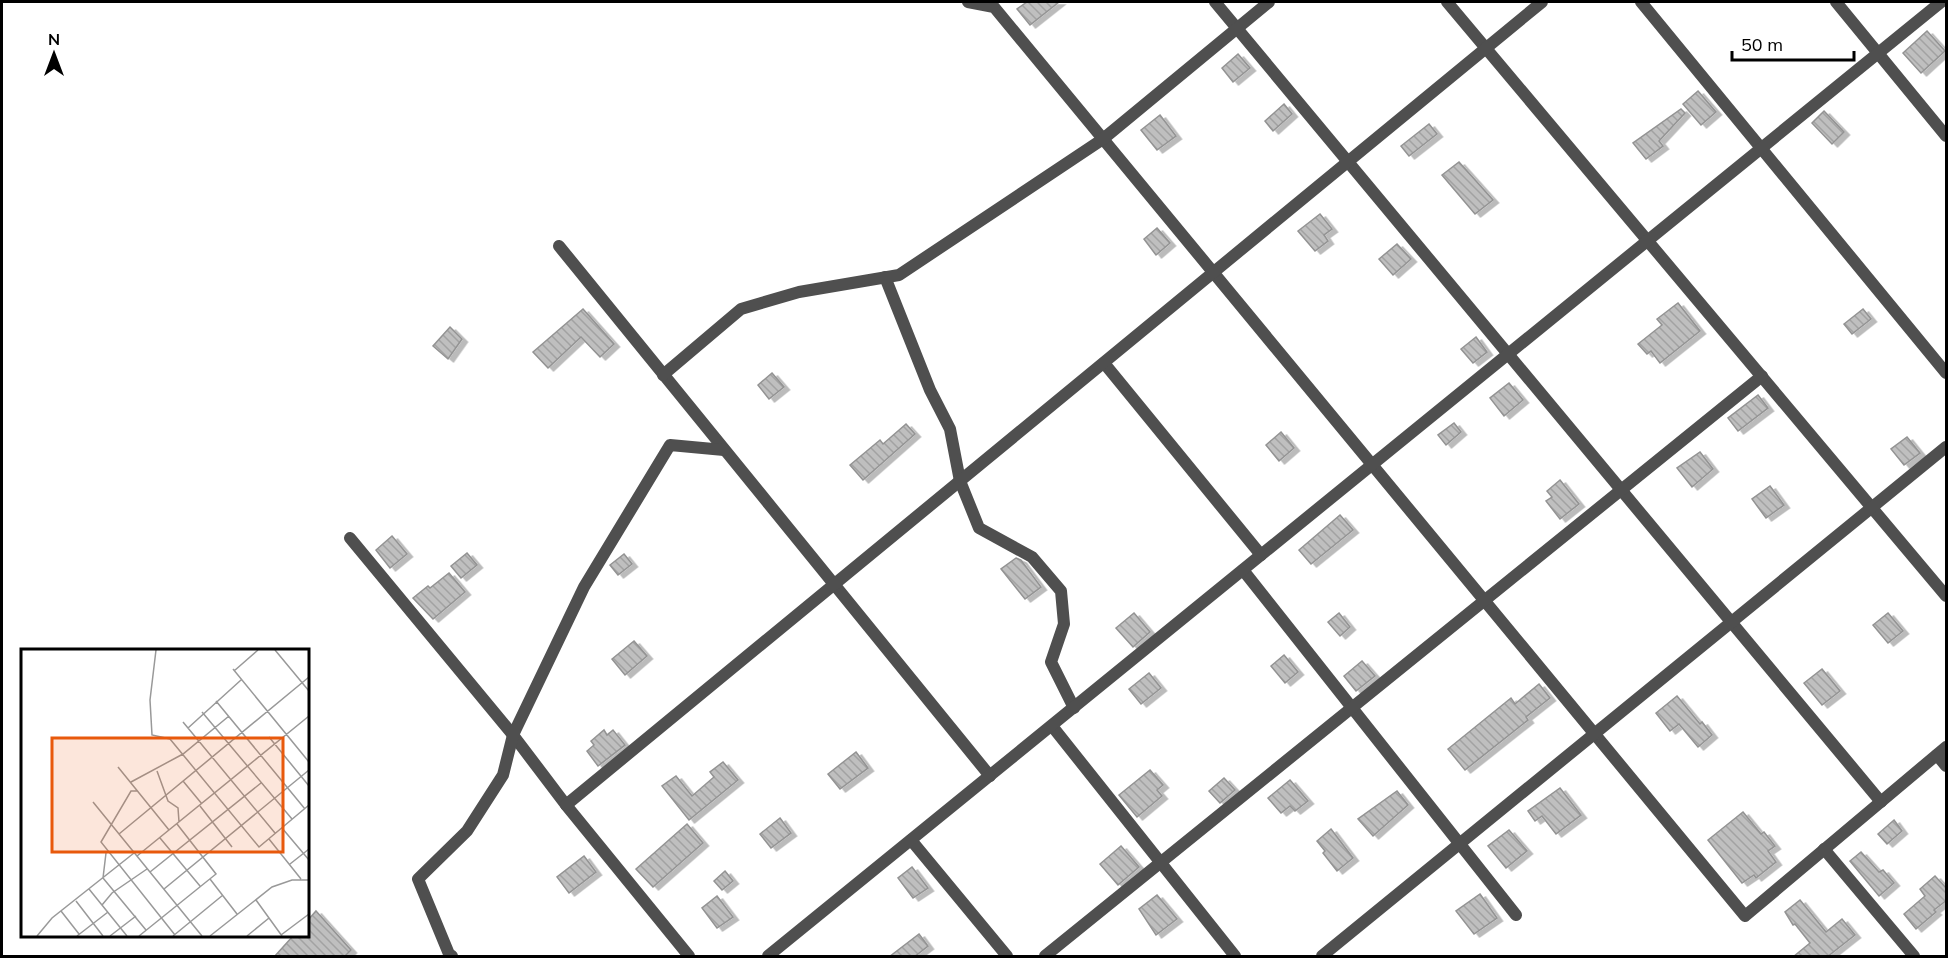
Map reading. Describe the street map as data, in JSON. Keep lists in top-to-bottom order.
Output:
{
  "scale_bar": "50 m",
  "north": "top"
}
